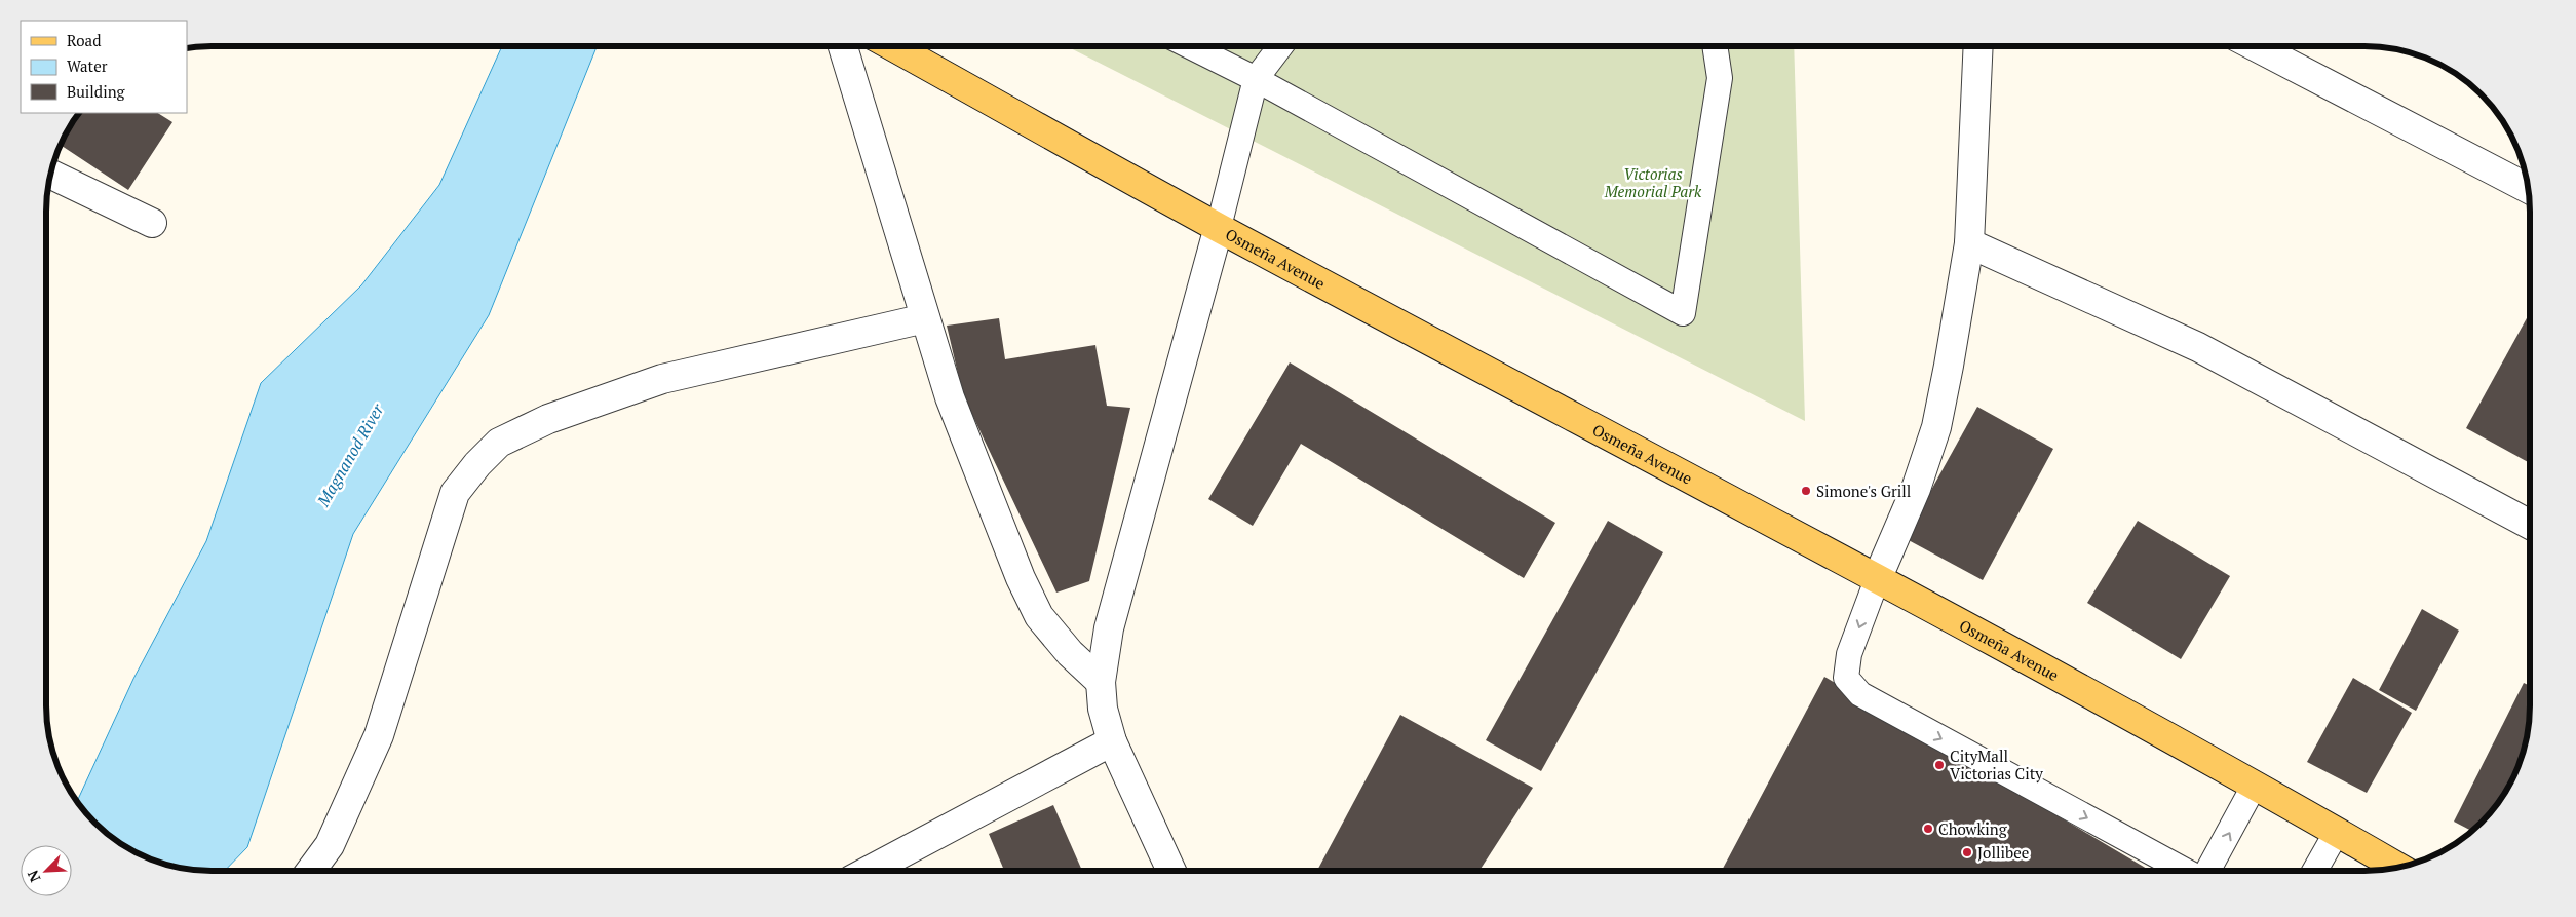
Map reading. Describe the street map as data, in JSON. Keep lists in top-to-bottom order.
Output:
{
  "streets": {
    "main road": ["Osmeña Avenue"]
  },
  "water": ["Magnanod River"],
  "parks": ["Victorias Memorial Park"],
  "places": [
    "Simone's Grill",
    "CityMall Victorias City",
    "Chowking",
    "Jollibee"
  ],
  "legend": ["Road", "Water", "Building"],
  "north": "bottom left"
}
